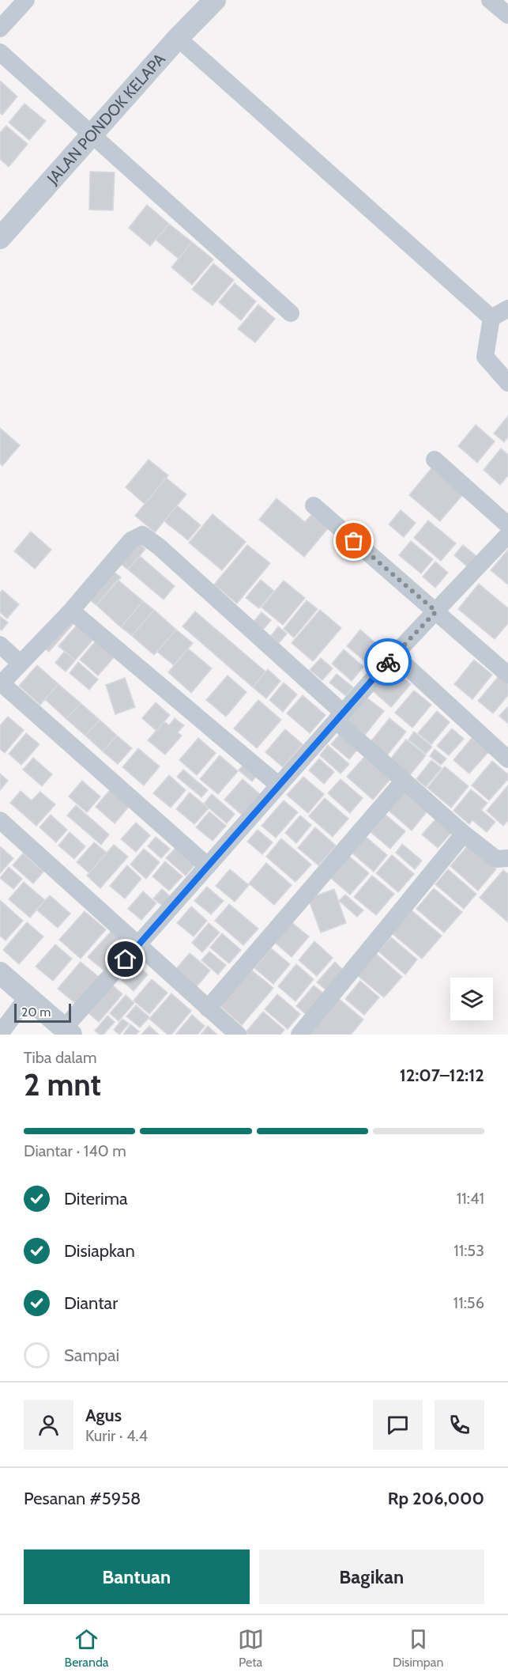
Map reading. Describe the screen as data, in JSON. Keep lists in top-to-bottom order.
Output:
{
  "streets": {
    "street": ["JALAN PONDOK KELAPA"]
  },
  "scale_bar": "20 m",
  "page": {
    "scale": "20 m",
    "heading": ["2 mnt", "Tiba dalam", "12:07–12:12"],
    "panel": [
      "Agus",
      "Kurir · 4.4",
      "Pesanan #5958",
      "Rp 206,000"
    ],
    "bar": "Diantar · 140 m",
    "list": [
      ["Diterima", "11:41"],
      ["Disiapkan", "11:53"],
      ["Diantar", "11:56"],
      "Sampai"
    ],
    "buttons": ["Bantuan", "Bagikan"],
    "tabs": ["Beranda", "Peta", "Disimpan"]
  }
}
